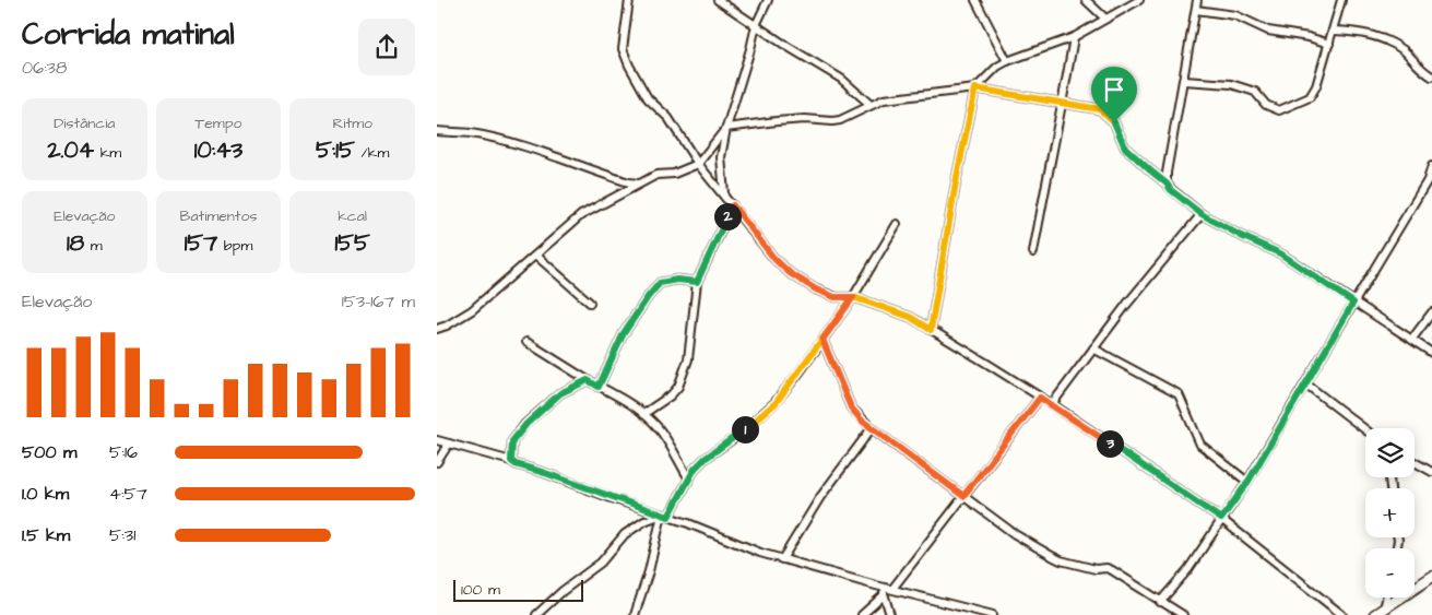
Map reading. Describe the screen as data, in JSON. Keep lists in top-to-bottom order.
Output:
{
  "scale_bar": "100 m",
  "page": {
    "heading": ["Corrida matinal", "06:38"],
    "stats": [
      ["Distância", "2.04 km"],
      ["Tempo", "10:43"],
      ["Ritmo", "5:15 /km"],
      ["Elevação", "18 m"],
      ["Batimentos", "157 bpm"],
      ["kcal", "155"]
    ],
    "pins": ["2", "1", "3"],
    "chart": ["Elevação", "153–167 m"],
    "map_buttons": ["+", "−"],
    "list": [
      {
        "name": "500 m",
        "note": "5:16"
      },
      {
        "name": "1.0 km",
        "note": "4:57"
      },
      {
        "name": "1.5 km",
        "note": "5:31"
      }
    ],
    "scale": "100 m"
  }
}
